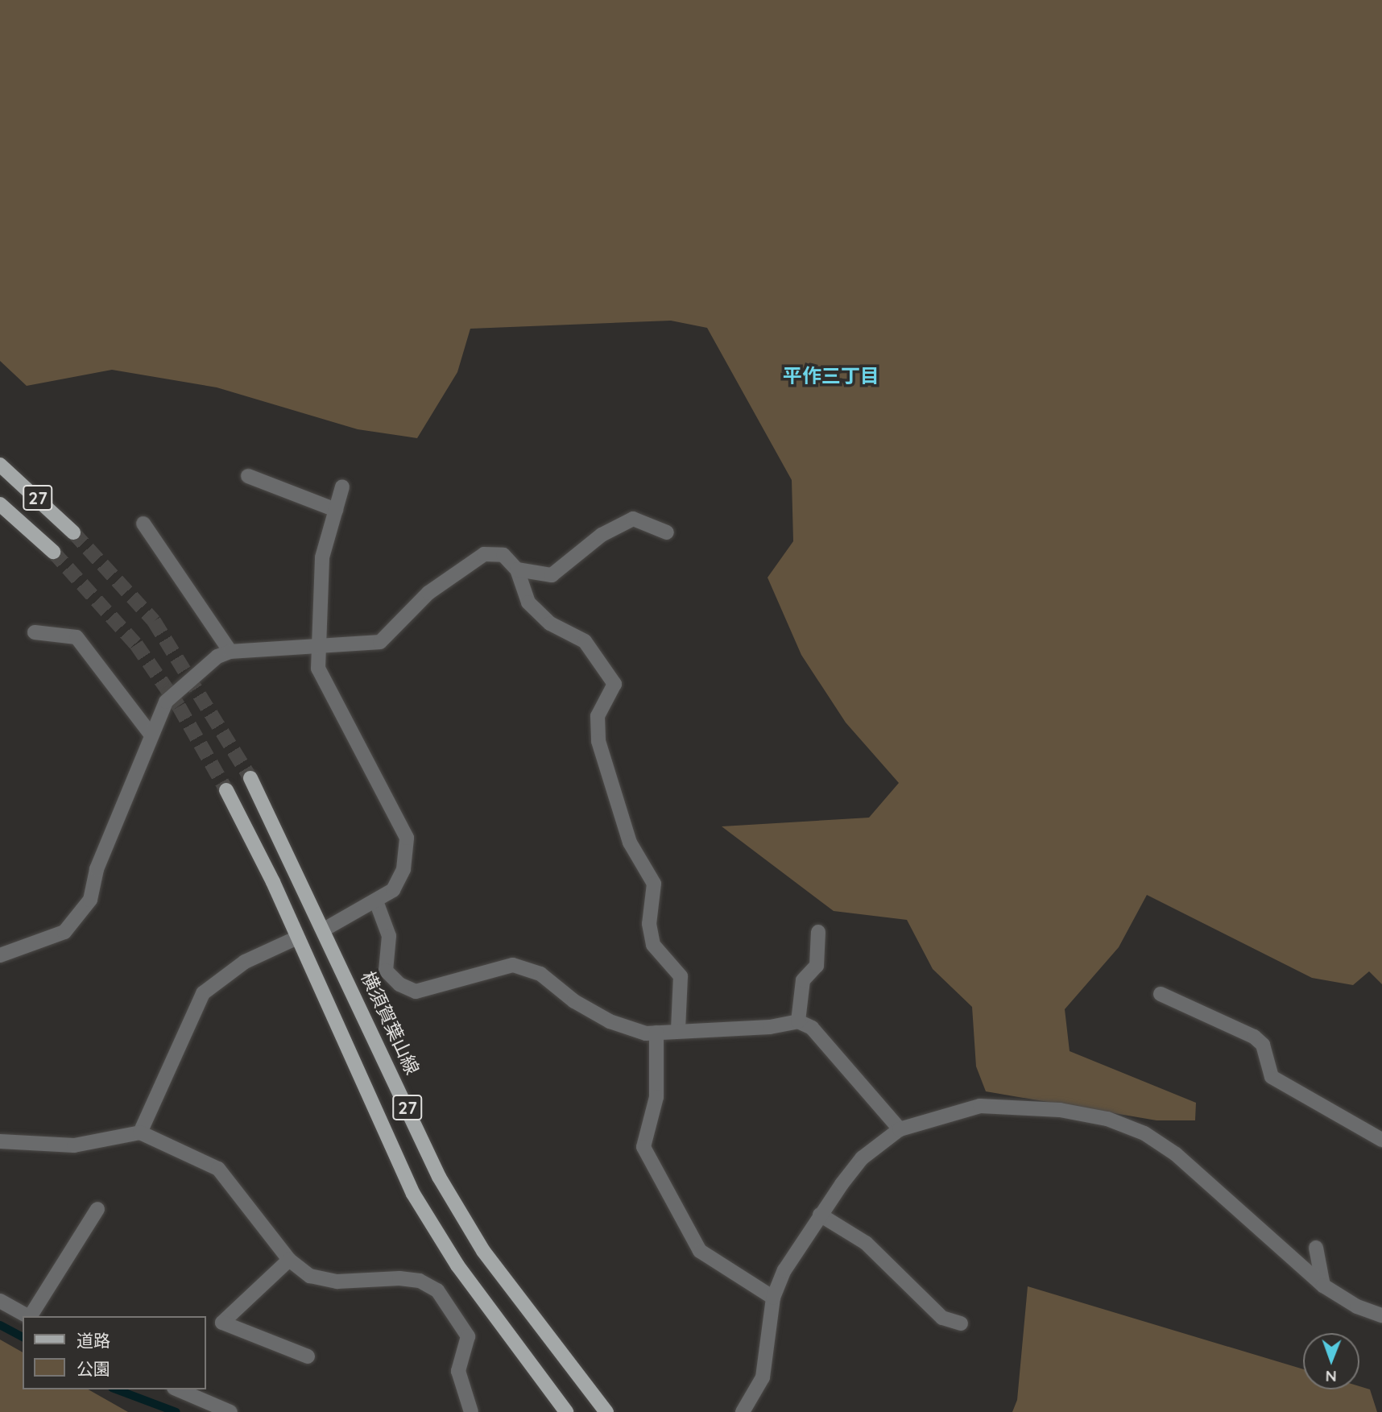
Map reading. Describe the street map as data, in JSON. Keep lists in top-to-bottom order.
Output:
{
  "streets": {
    "main road": ["27", "横須賀葉山線"]
  },
  "districts": ["平作三丁目"],
  "legend": ["道路", "公園"],
  "north": "bottom"
}
